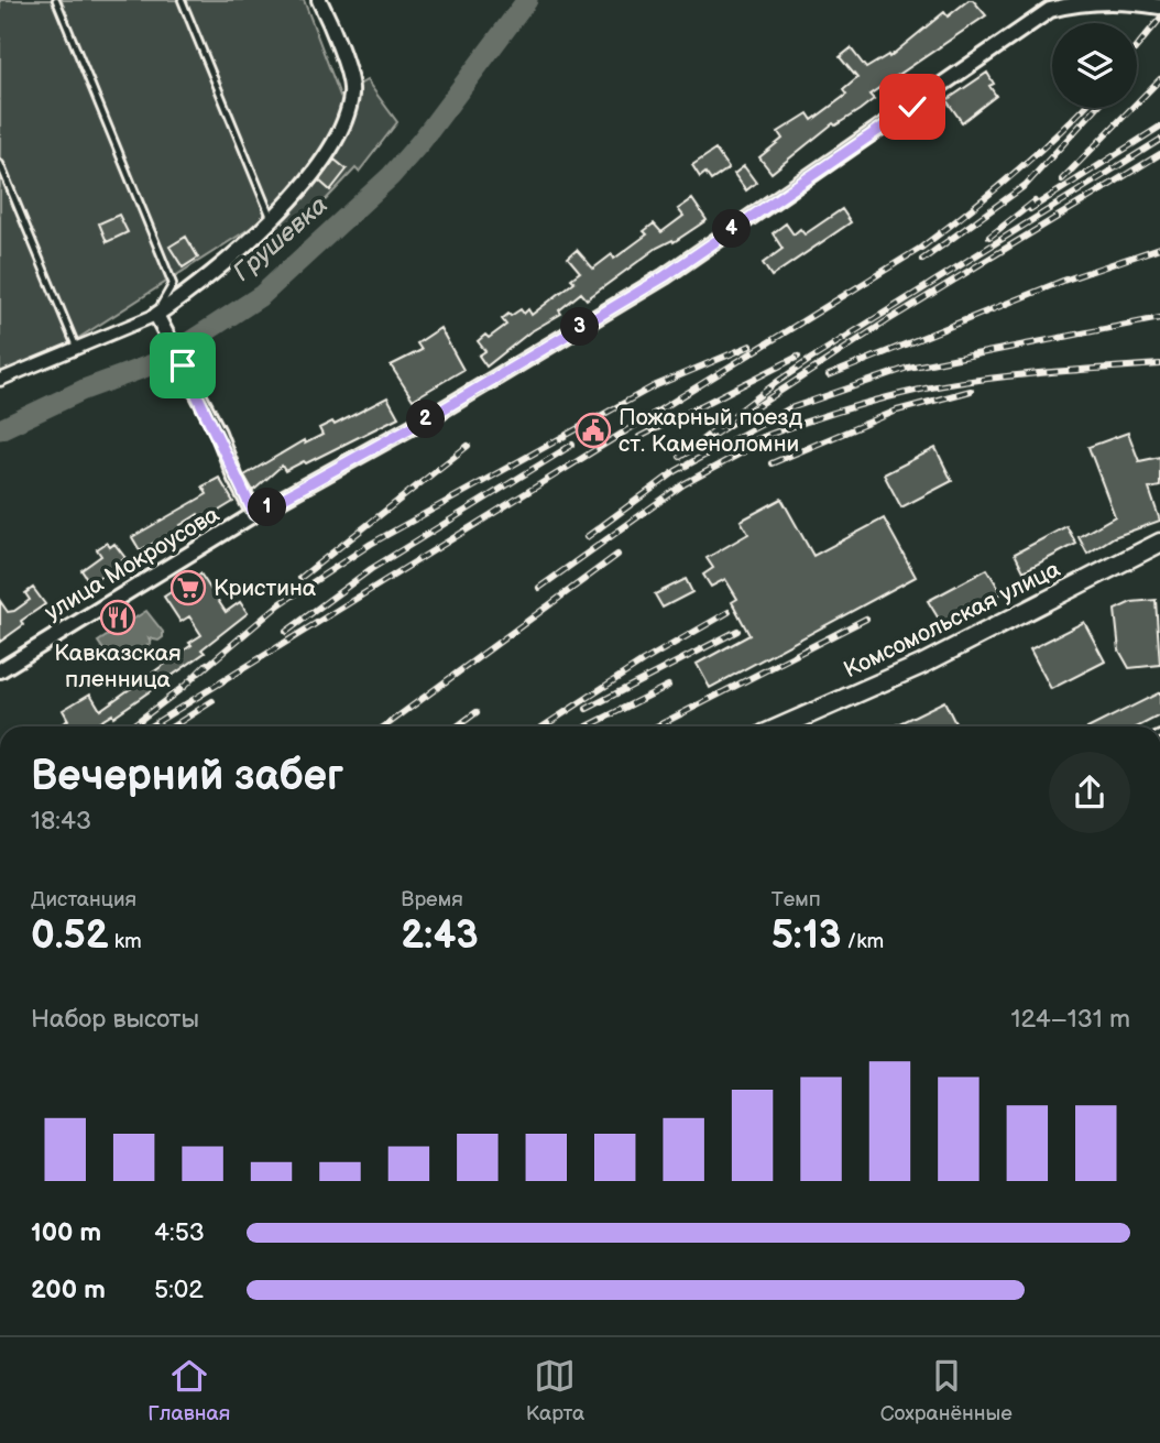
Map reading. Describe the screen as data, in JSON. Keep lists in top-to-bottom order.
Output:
{
  "streets": {
    "main road": ["Комсомольская улица"],
    "street": ["улица Мокроусова"]
  },
  "water": ["Грушевка"],
  "places": {
    "public building": ["Пожарный поезд ст. Каменоломни"],
    "supermarket": ["Кристина"],
    "restaurant": ["Кавказская пленница"]
  },
  "page": {
    "pins": [
      "4",
      "3",
      "2",
      "1"
    ],
    "heading": ["Вечерний забег", "18:43"],
    "stats": [
      ["Дистанция", "0.52 km"],
      ["Время", "2:43"],
      ["Темп", "5:13 /km"]
    ],
    "chart": ["Набор высоты", "124–131 m"],
    "list": [
      {
        "name": "100 m",
        "note": "4:53"
      },
      {
        "name": "200 m",
        "note": "5:02"
      }
    ],
    "tabs": ["Главная", "Карта", "Сохранённые"]
  }
}
